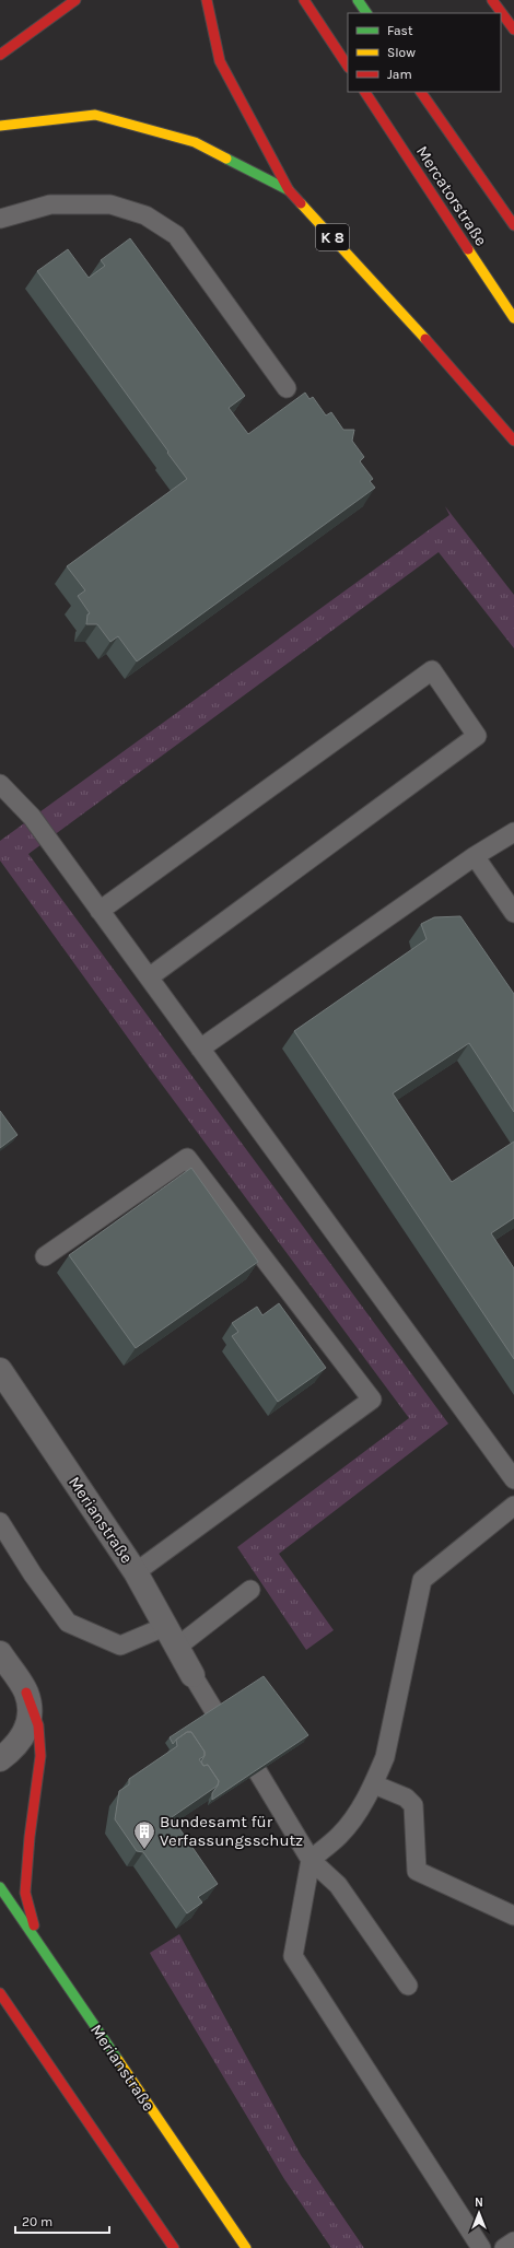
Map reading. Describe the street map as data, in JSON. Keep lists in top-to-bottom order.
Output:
{
  "streets": {
    "main road": ["Mercatorstraße", "K 8", "Merianstraße"]
  },
  "places": {
    "building": ["Bundesamt für Verfassungsschutz"]
  },
  "legend": ["Fast", "Slow", "Jam"],
  "scale_bar": "20 m",
  "north": "top"
}
